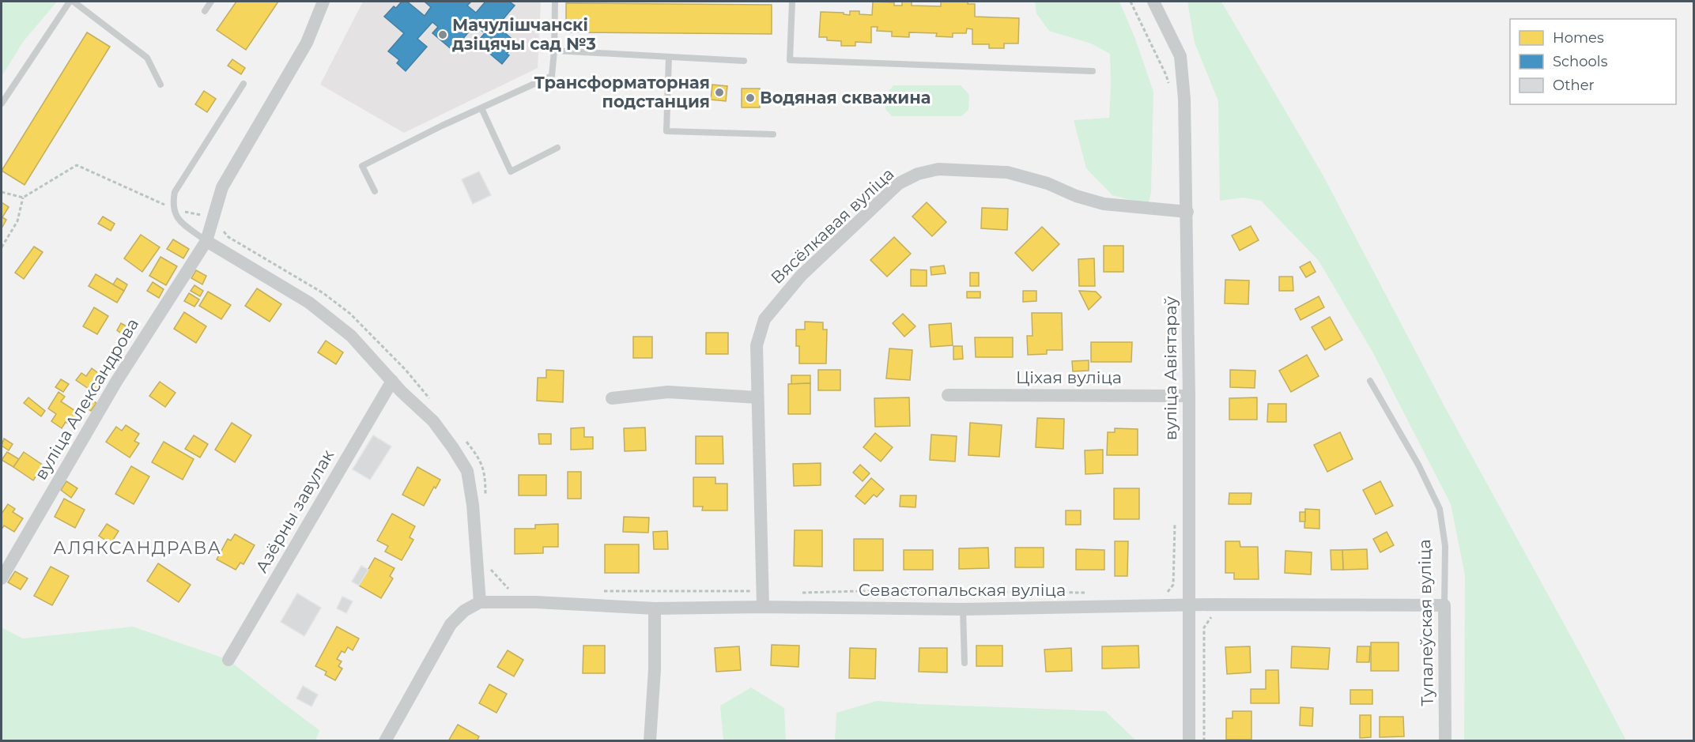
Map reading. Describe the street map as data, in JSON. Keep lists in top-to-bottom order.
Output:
{
  "streets": {
    "street": [
      "Вясёлкавая вуліца",
      "вуліца Авіятараў",
      "Ціхая вуліца",
      "вуліца Александрова",
      "Азёрны завулак",
      "Севастопальская вуліца",
      "Тупалеўская вуліца"
    ]
  },
  "crossings": [
    ["Вясёлкавая вуліца", "вуліца Авіятараў"],
    ["Вясёлкавая вуліца", "Севастопальская вуліца"],
    ["вуліца Авіятараў", "Ціхая вуліца"],
    ["вуліца Авіятараў", "Севастопальская вуліца"],
    ["Севастопальская вуліца", "Тупалеўская вуліца"]
  ],
  "districts": ["АЛЯКСАНДРАВА"],
  "places": ["Мачулішчанскі дзіцячы сад №3", "Трансформаторная подстанция", "Водяная скважина"],
  "legend": ["Homes", "Schools", "Other"]
}
